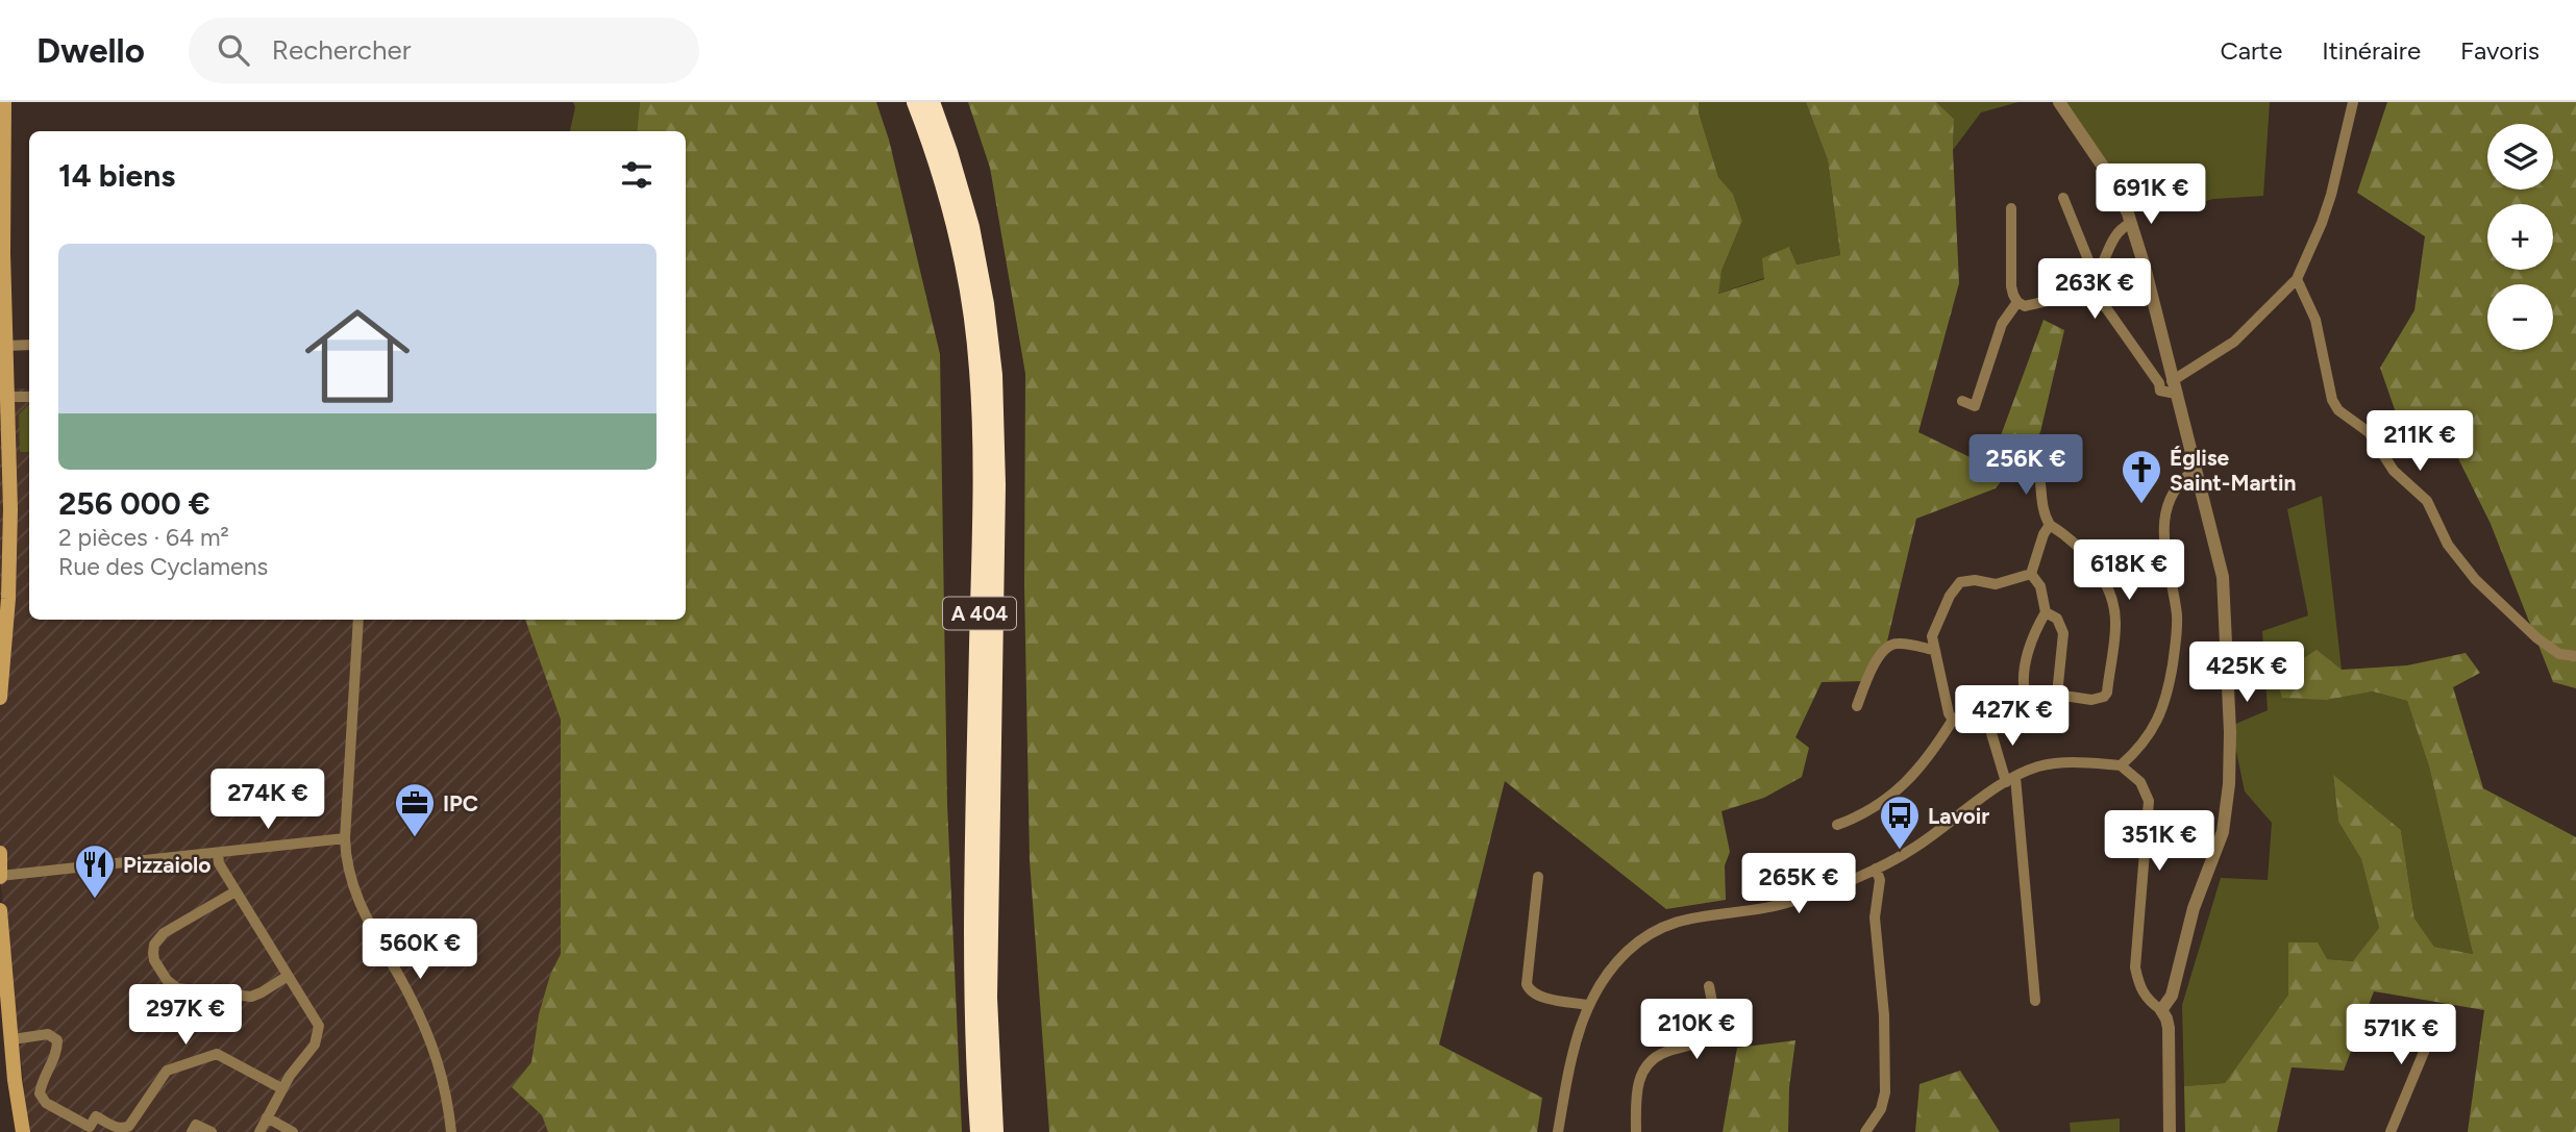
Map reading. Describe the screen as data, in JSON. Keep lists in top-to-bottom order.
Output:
{
  "streets": {
    "highway": ["A 404"]
  },
  "places": {
    "church": ["Église Saint-Martin"],
    "office": ["IPC"],
    "bus stop": ["Lavoir"],
    "restaurant": ["Pizzaiolo"]
  },
  "page": {
    "header": "Dwello",
    "search": "Rechercher",
    "nav": ["Carte", "Itinéraire", "Favoris"],
    "map_buttons": ["+", "−"],
    "heading": "14 biens",
    "price": [
      "691K €",
      "263K €",
      "211K €",
      "256K €",
      "618K €",
      "425K €",
      "427K €",
      "274K €",
      "351K €",
      "265K €",
      "560K €",
      "297K €",
      "210K €",
      "571K €"
    ],
    "list": [
      {
        "name": "256 000 €",
        "note": "2 pièces · 64 m² · Rue des Cyclamens"
      }
    ]
  }
}
